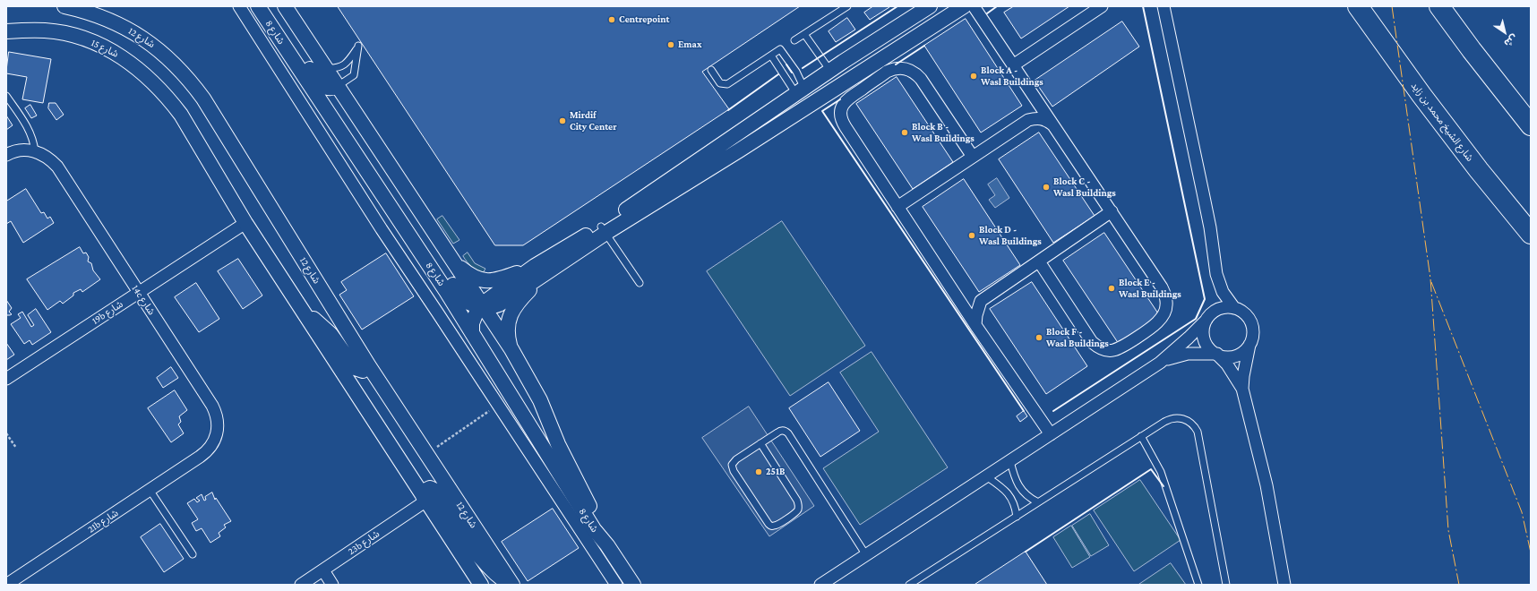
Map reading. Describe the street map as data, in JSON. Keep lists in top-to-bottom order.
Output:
{
  "streets": {
    "highway": ["شارع الشيخ محمد بن زايد"],
    "street": [
      "شارع 8",
      "شارع 12",
      "شارع 15",
      "14c شارع",
      "19b شارع",
      "21b شارع",
      "23b شارع"
    ]
  },
  "crossings": [
    ["شارع 15", "19b شارع"],
    ["14c شارع", "19b شارع"],
    ["14c شارع", "21b شارع"]
  ],
  "places": [
    "Centrepoint",
    "Emax",
    "Block A - Wasl Buildings",
    "Mirdif City Center",
    "Block B - Wasl Buildings",
    "Block C - Wasl Buildings",
    "Block D - Wasl Buildings",
    "Block E - Wasl Buildings",
    "Block F - Wasl Buildings",
    "251B"
  ],
  "north": "bottom right"
}
